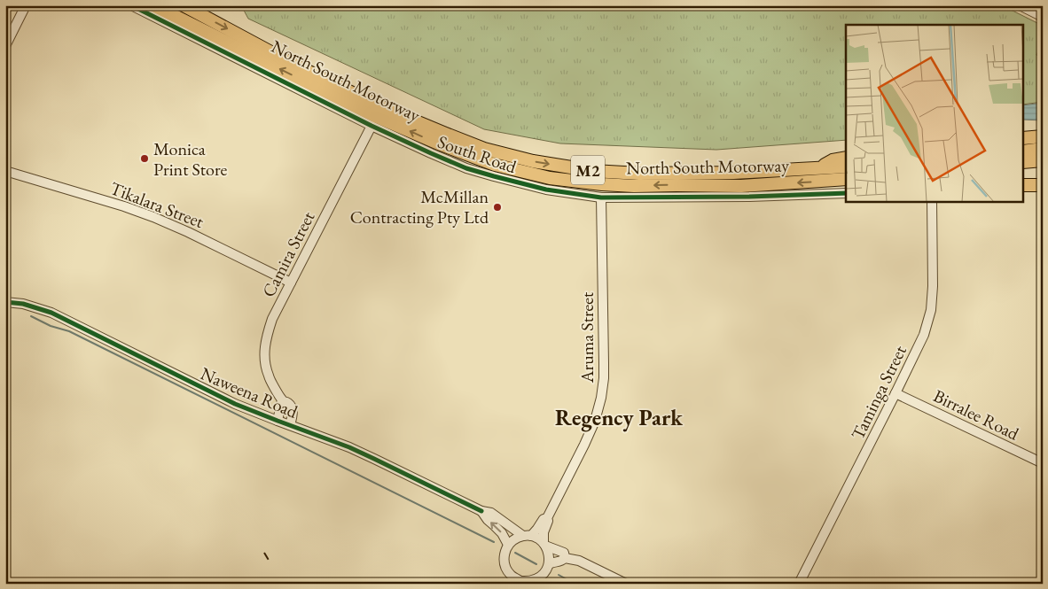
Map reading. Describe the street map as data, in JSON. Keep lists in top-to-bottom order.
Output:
{
  "streets": {
    "highway": ["North South Motorway", "M2"],
    "street": [
      "South Road",
      "Tikalara Street",
      "Camira Street",
      "Aruma Street",
      "Naweena Road",
      "Taminga Street",
      "Birralee Road"
    ]
  },
  "crossings": [
    ["South Road", "Camira Street"],
    ["South Road", "Aruma Street"],
    ["Tikalara Street", "Camira Street"],
    ["Camira Street", "Naweena Road"],
    ["Aruma Street", "Naweena Road"],
    ["Taminga Street", "Birralee Road"]
  ],
  "districts": ["Regency Park"],
  "places": ["Monica Print Store", "McMillan Contracting Pty Ltd"]
}
